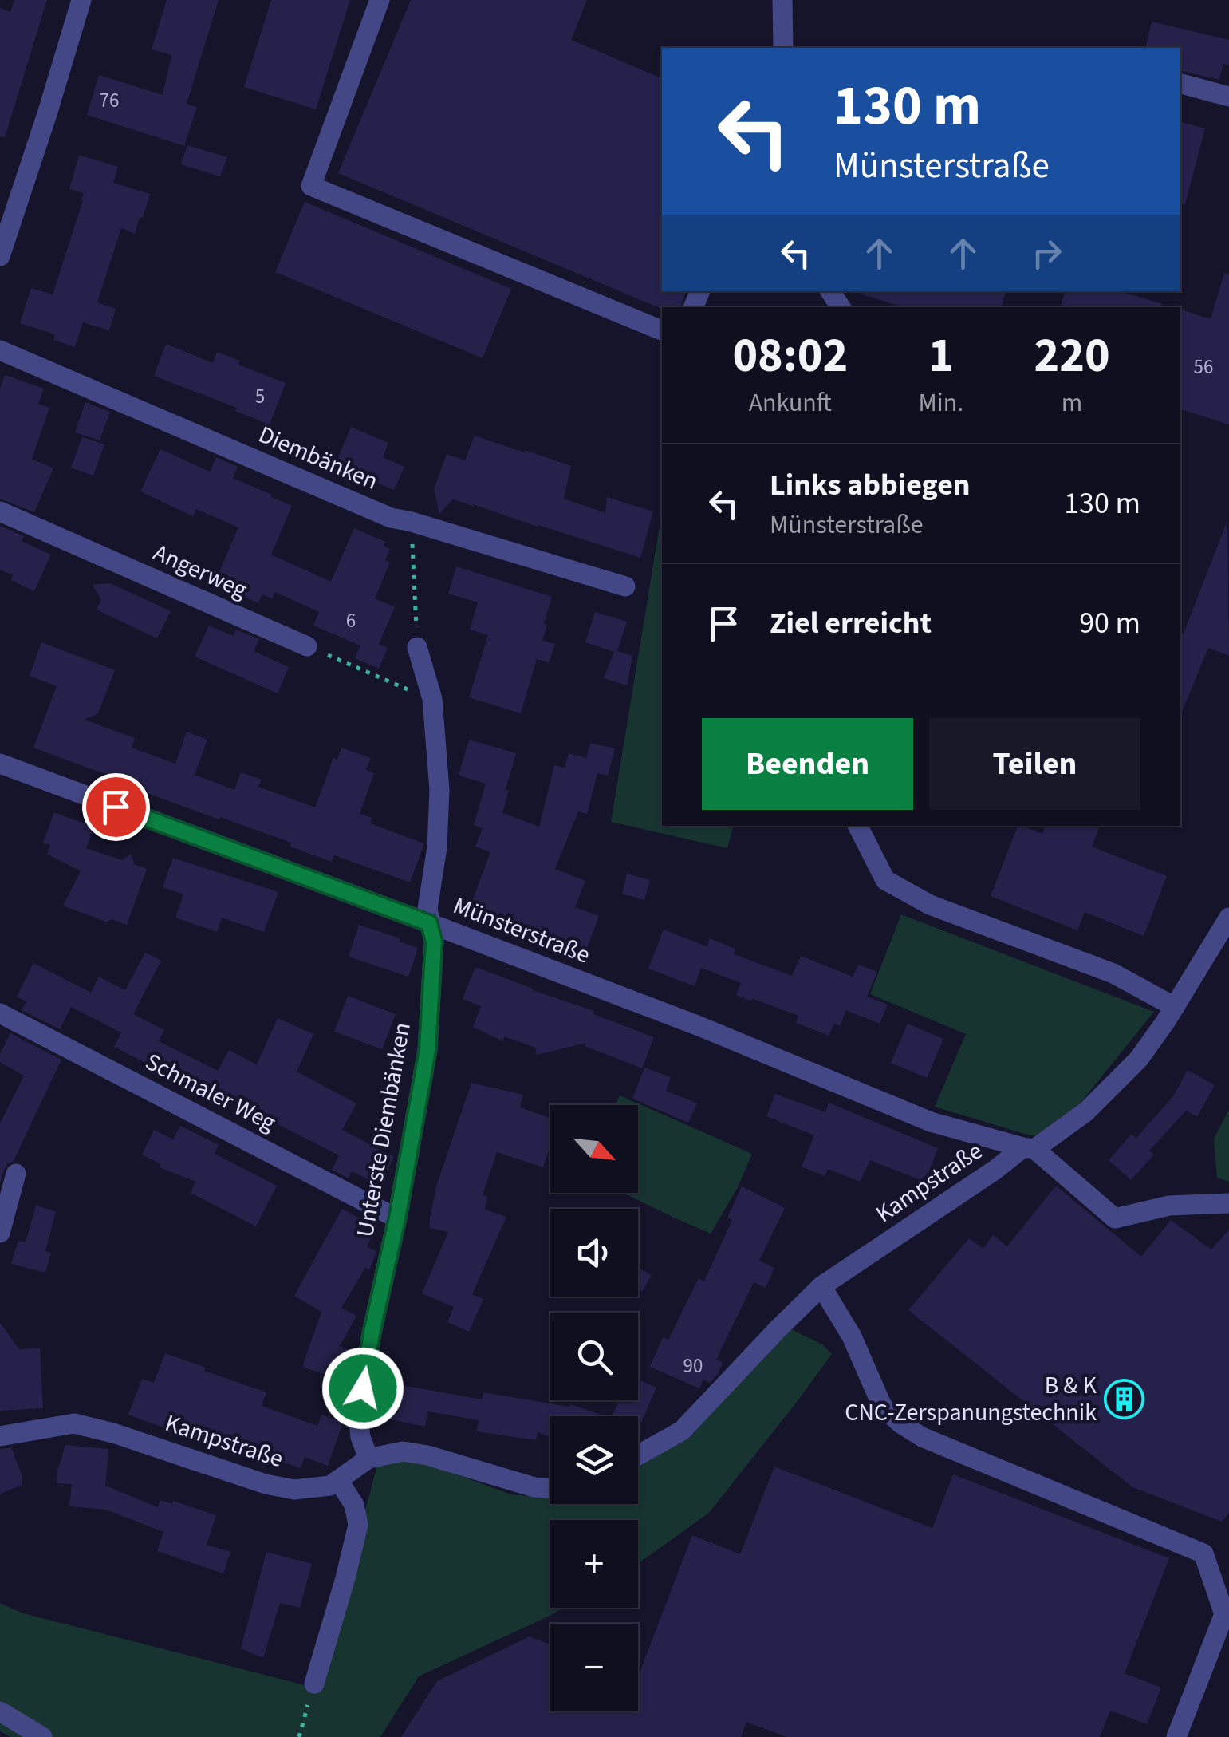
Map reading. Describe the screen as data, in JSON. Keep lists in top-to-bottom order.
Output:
{
  "streets": {
    "street": [
      "Diembänken",
      "Angerweg",
      "Münsterstraße",
      "Schmaler Weg",
      "Unterste Diembänken",
      "Kampstraße"
    ]
  },
  "crossings": [
    ["Münsterstraße", "Unterste Diembänken"],
    ["Münsterstraße", "Kampstraße"],
    ["Schmaler Weg", "Unterste Diembänken"],
    ["Unterste Diembänken", "Kampstraße"]
  ],
  "places": {
    "building": ["B & K CNC-Zerspanungstechnik"]
  },
  "house_numbers": [
    "76",
    "56",
    "5",
    "6",
    "90"
  ],
  "north": "bottom right",
  "page": {
    "turn": ["130 m", "Münsterstraße"],
    "eta": [
      "08:02",
      "Ankunft",
      "1",
      "Min.",
      "220",
      "m"
    ],
    "list": [
      {
        "name": "Links abbiegen",
        "note": "Münsterstraße",
        "value": "130 m"
      },
      {
        "name": "Ziel erreicht",
        "value": "90 m"
      }
    ],
    "buttons": ["Beenden", "Teilen"],
    "map_buttons": ["+", "−"]
  }
}
